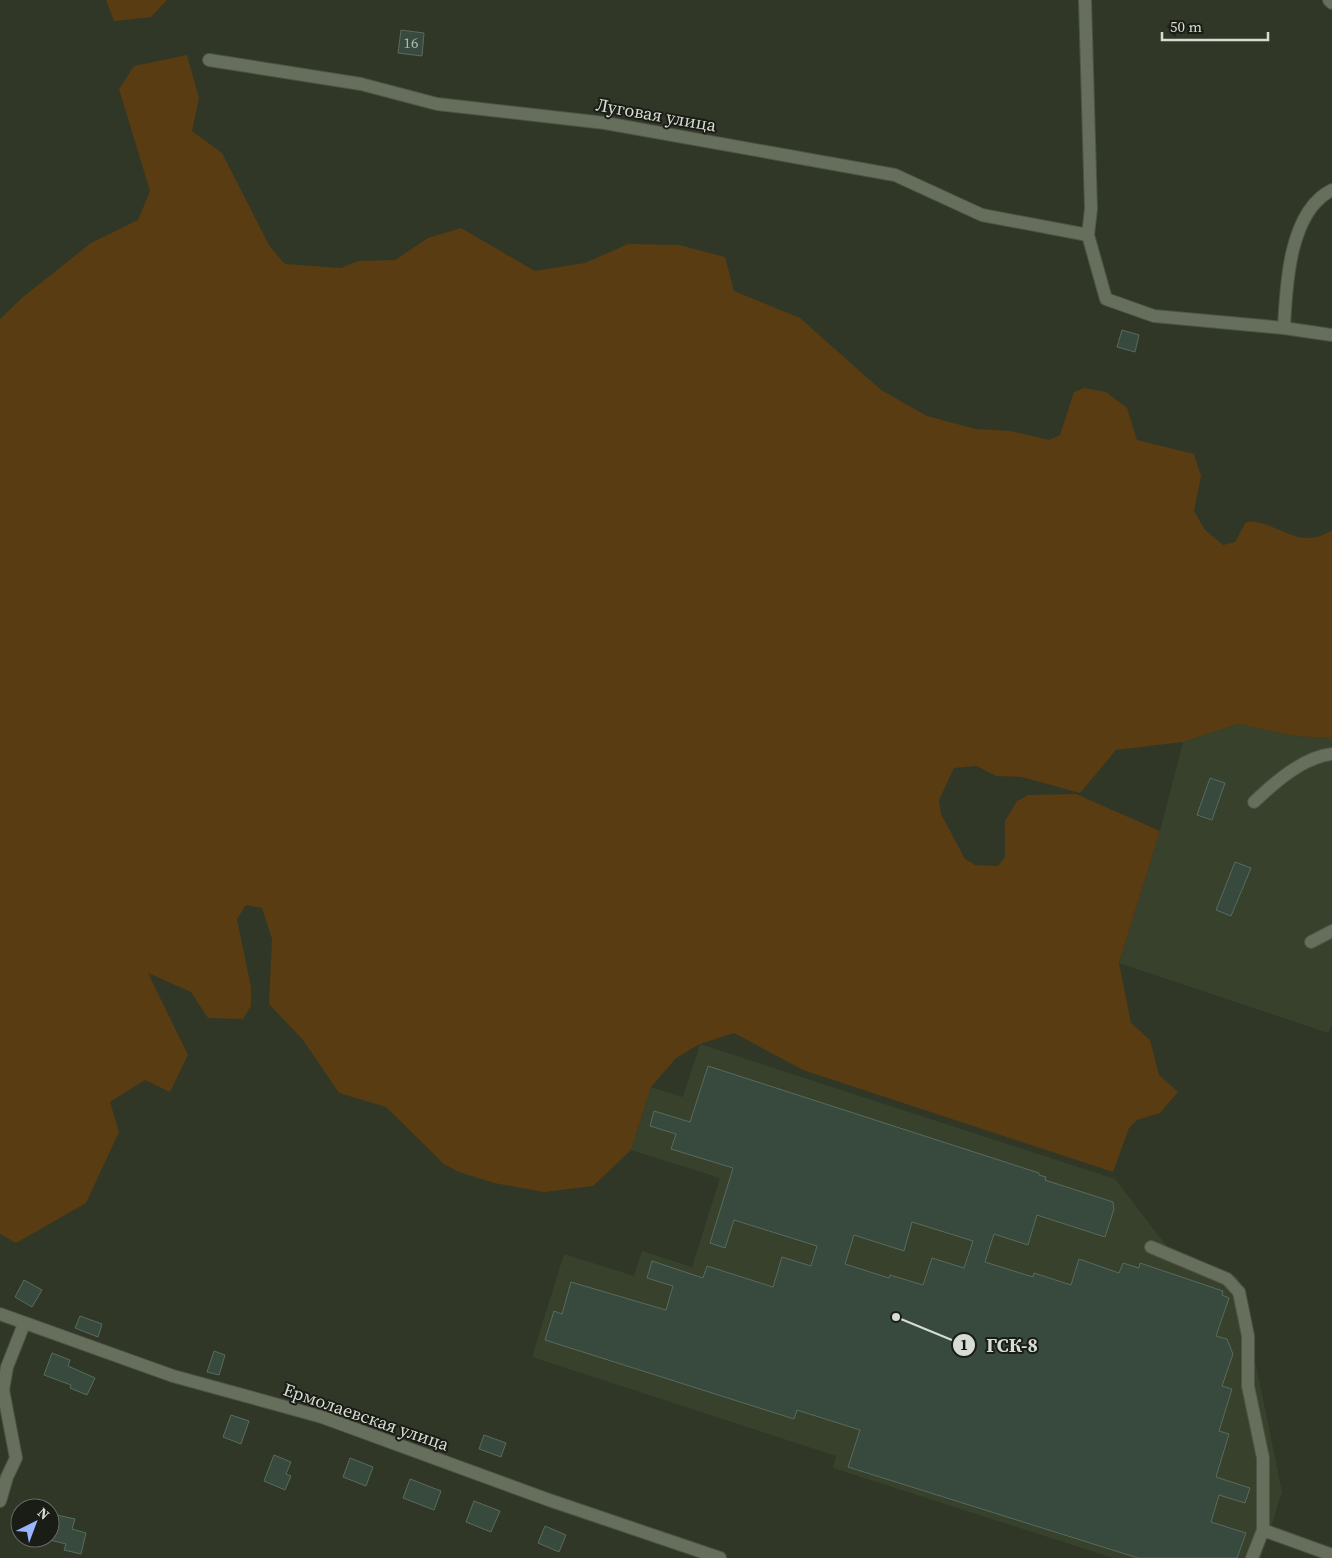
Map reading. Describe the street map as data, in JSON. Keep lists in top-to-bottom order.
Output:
{
  "streets": {
    "street": ["Луговая улица", "Ермолаевская улица"]
  },
  "places": ["ГСК-8"],
  "house_numbers": ["16"],
  "scale_bar": "50 m",
  "north": "top right"
}
